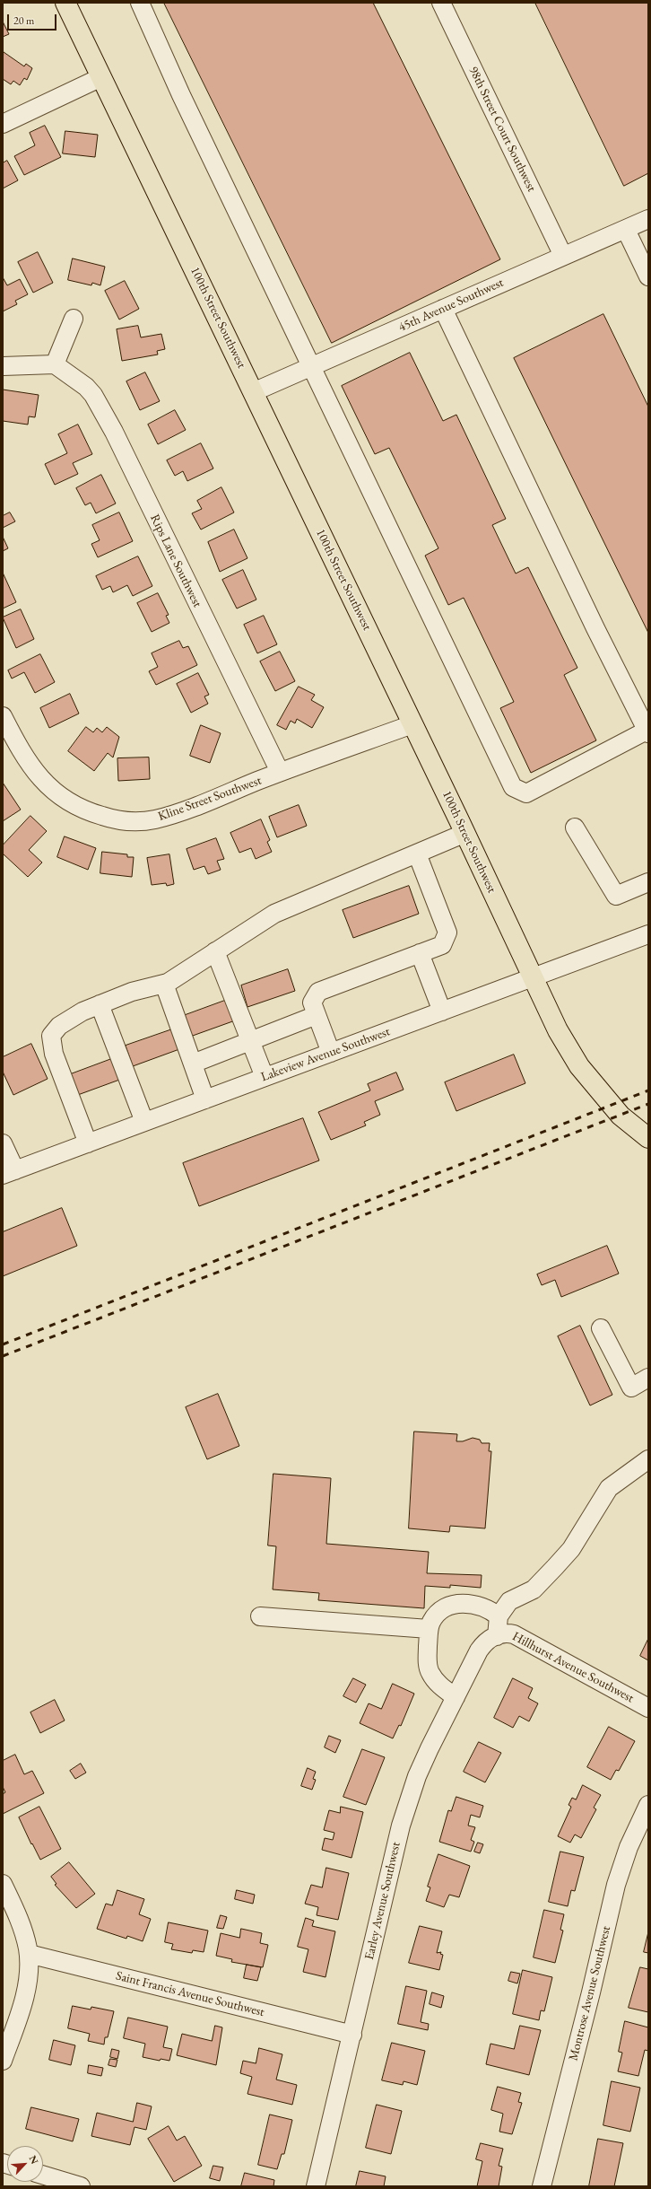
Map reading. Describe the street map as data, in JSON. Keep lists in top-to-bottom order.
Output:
{
  "streets": {
    "main road": ["100th Street Southwest"],
    "street": [
      "98th Street Court Southwest",
      "45th Avenue Southwest",
      "Rips Lane Southwest",
      "Kline Street Southwest",
      "Lakeview Avenue Southwest",
      "Hillhurst Avenue Southwest",
      "Earley Avenue Southwest",
      "Montrose Avenue Southwest",
      "Saint Francis Avenue Southwest"
    ]
  },
  "crossings": [
    ["98th Street Court Southwest", "45th Avenue Southwest"],
    ["45th Avenue Southwest", "100th Street Southwest"],
    ["100th Street Southwest", "Kline Street Southwest"],
    ["100th Street Southwest", "Lakeview Avenue Southwest"],
    ["Rips Lane Southwest", "Kline Street Southwest"],
    ["Hillhurst Avenue Southwest", "Earley Avenue Southwest"],
    ["Earley Avenue Southwest", "Saint Francis Avenue Southwest"]
  ],
  "scale_bar": "20 m",
  "north": "top right"
}
